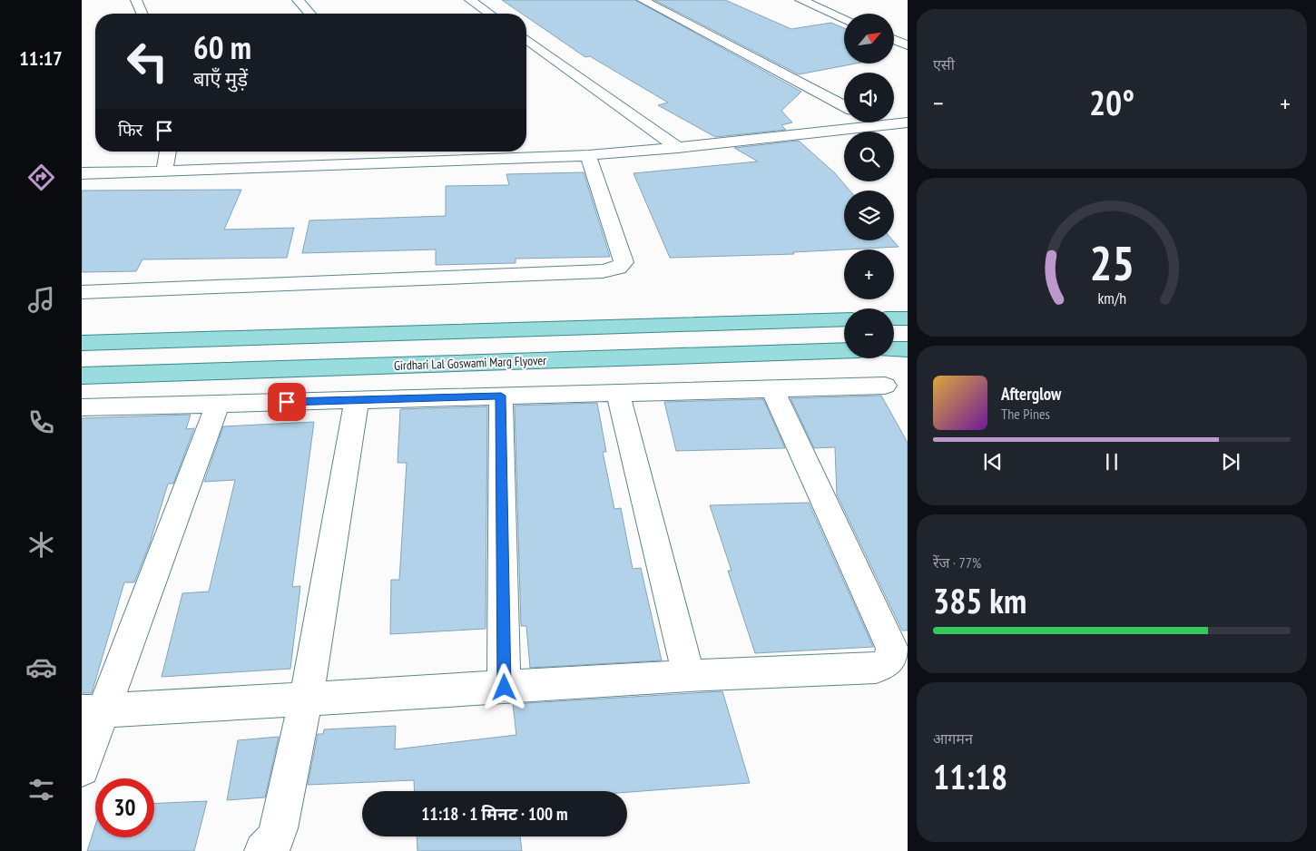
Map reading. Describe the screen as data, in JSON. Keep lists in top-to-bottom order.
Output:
{
  "streets": {
    "main road": ["Girdhari Lal Goswami Marg Flyover"]
  },
  "north": "top right",
  "page": {
    "tabs": "11:17",
    "tile": [
      "एसी",
      ["रेंज · 77%", "385 km"],
      ["आगमन", "11:18"]
    ],
    "map_buttons": ["+", "−"],
    "turn": ["60 m", "बाएँ मुड़ें"],
    "heat": ["−", "20°", "+"],
    "then": "फिर",
    "song": ["Afterglow", "The Pines"],
    "limit": "30",
    "trip": "11:18 · 1 मिनट · 100 m",
    "gauge": ["25", "km/h"]
  }
}
